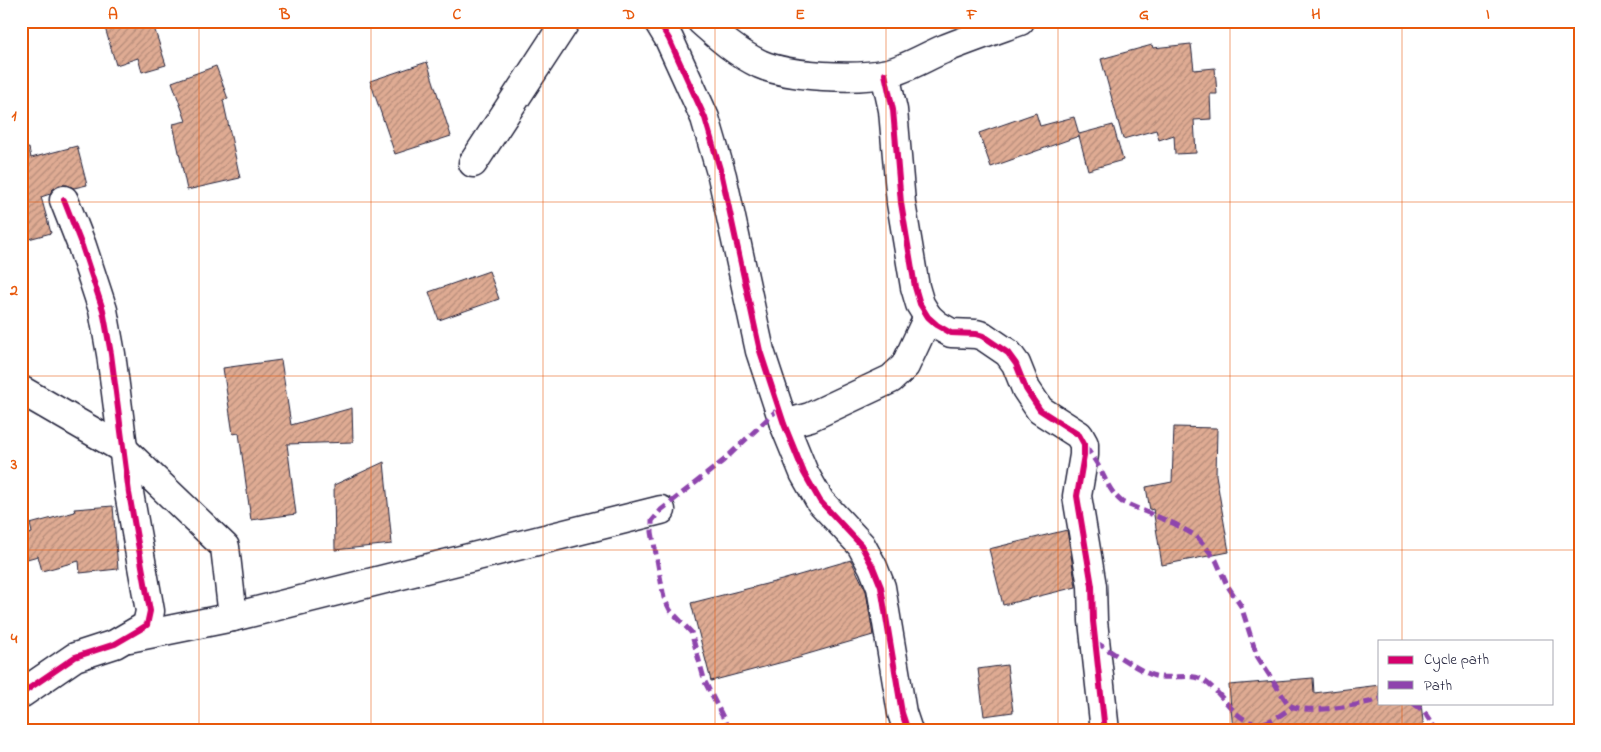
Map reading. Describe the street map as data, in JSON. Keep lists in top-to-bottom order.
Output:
{
  "legend": ["Cycle path", "Path"],
  "grid": {
    "columns": [
      "A",
      "B",
      "C",
      "D",
      "E",
      "F",
      "G",
      "H",
      "I"
    ],
    "rows": [
      "1",
      "2",
      "3",
      "4"
    ]
  }
}
